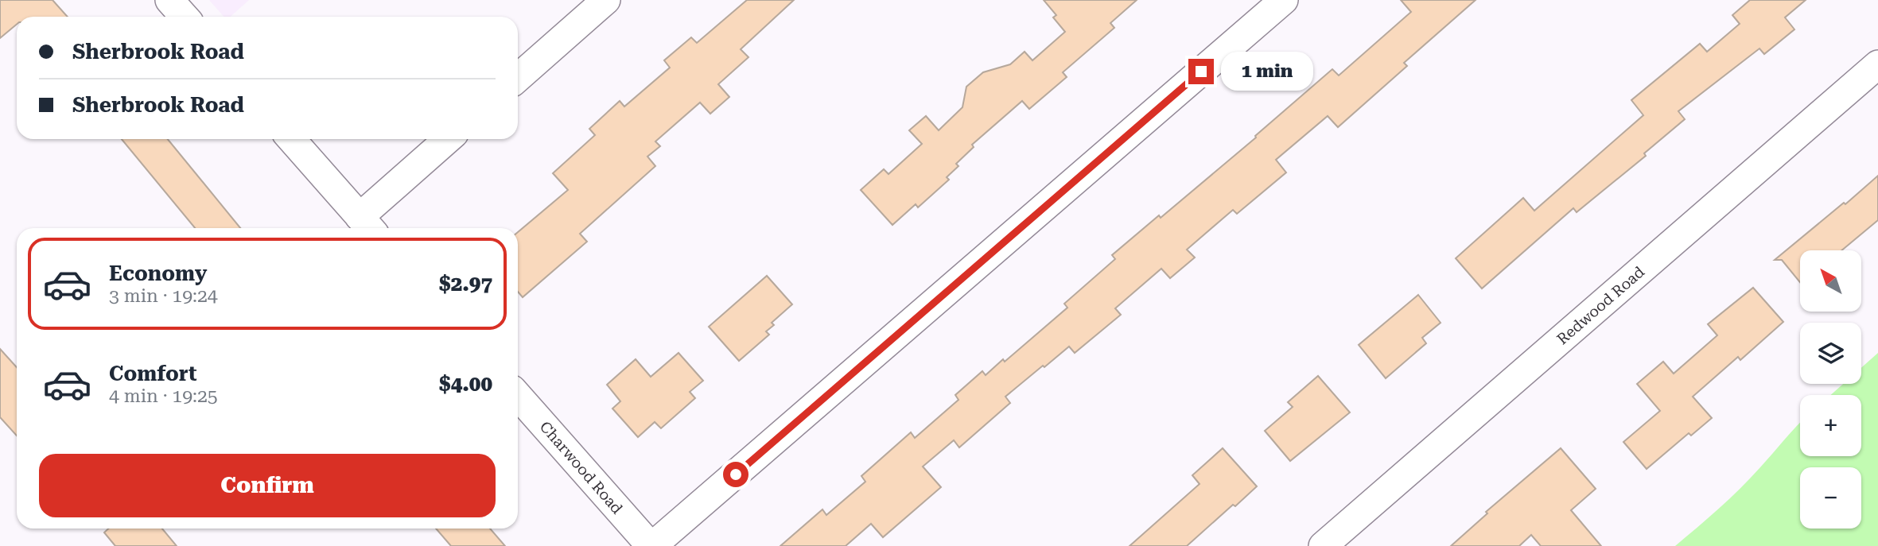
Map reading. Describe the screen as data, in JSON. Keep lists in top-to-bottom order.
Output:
{
  "streets": {
    "street": ["Redwood Road", "Charwood Road"]
  },
  "north": "top left",
  "page": {
    "banner": ["Sherbrook Road", "Sherbrook Road"],
    "bubble": "1 min",
    "list": [
      {
        "name": "Economy",
        "note": "3 min · 19:24",
        "value": "$2.97"
      },
      {
        "name": "Comfort",
        "note": "4 min · 19:25",
        "value": "$4.00"
      }
    ],
    "map_buttons": ["+", "−"],
    "buttons": "Confirm"
  }
}
